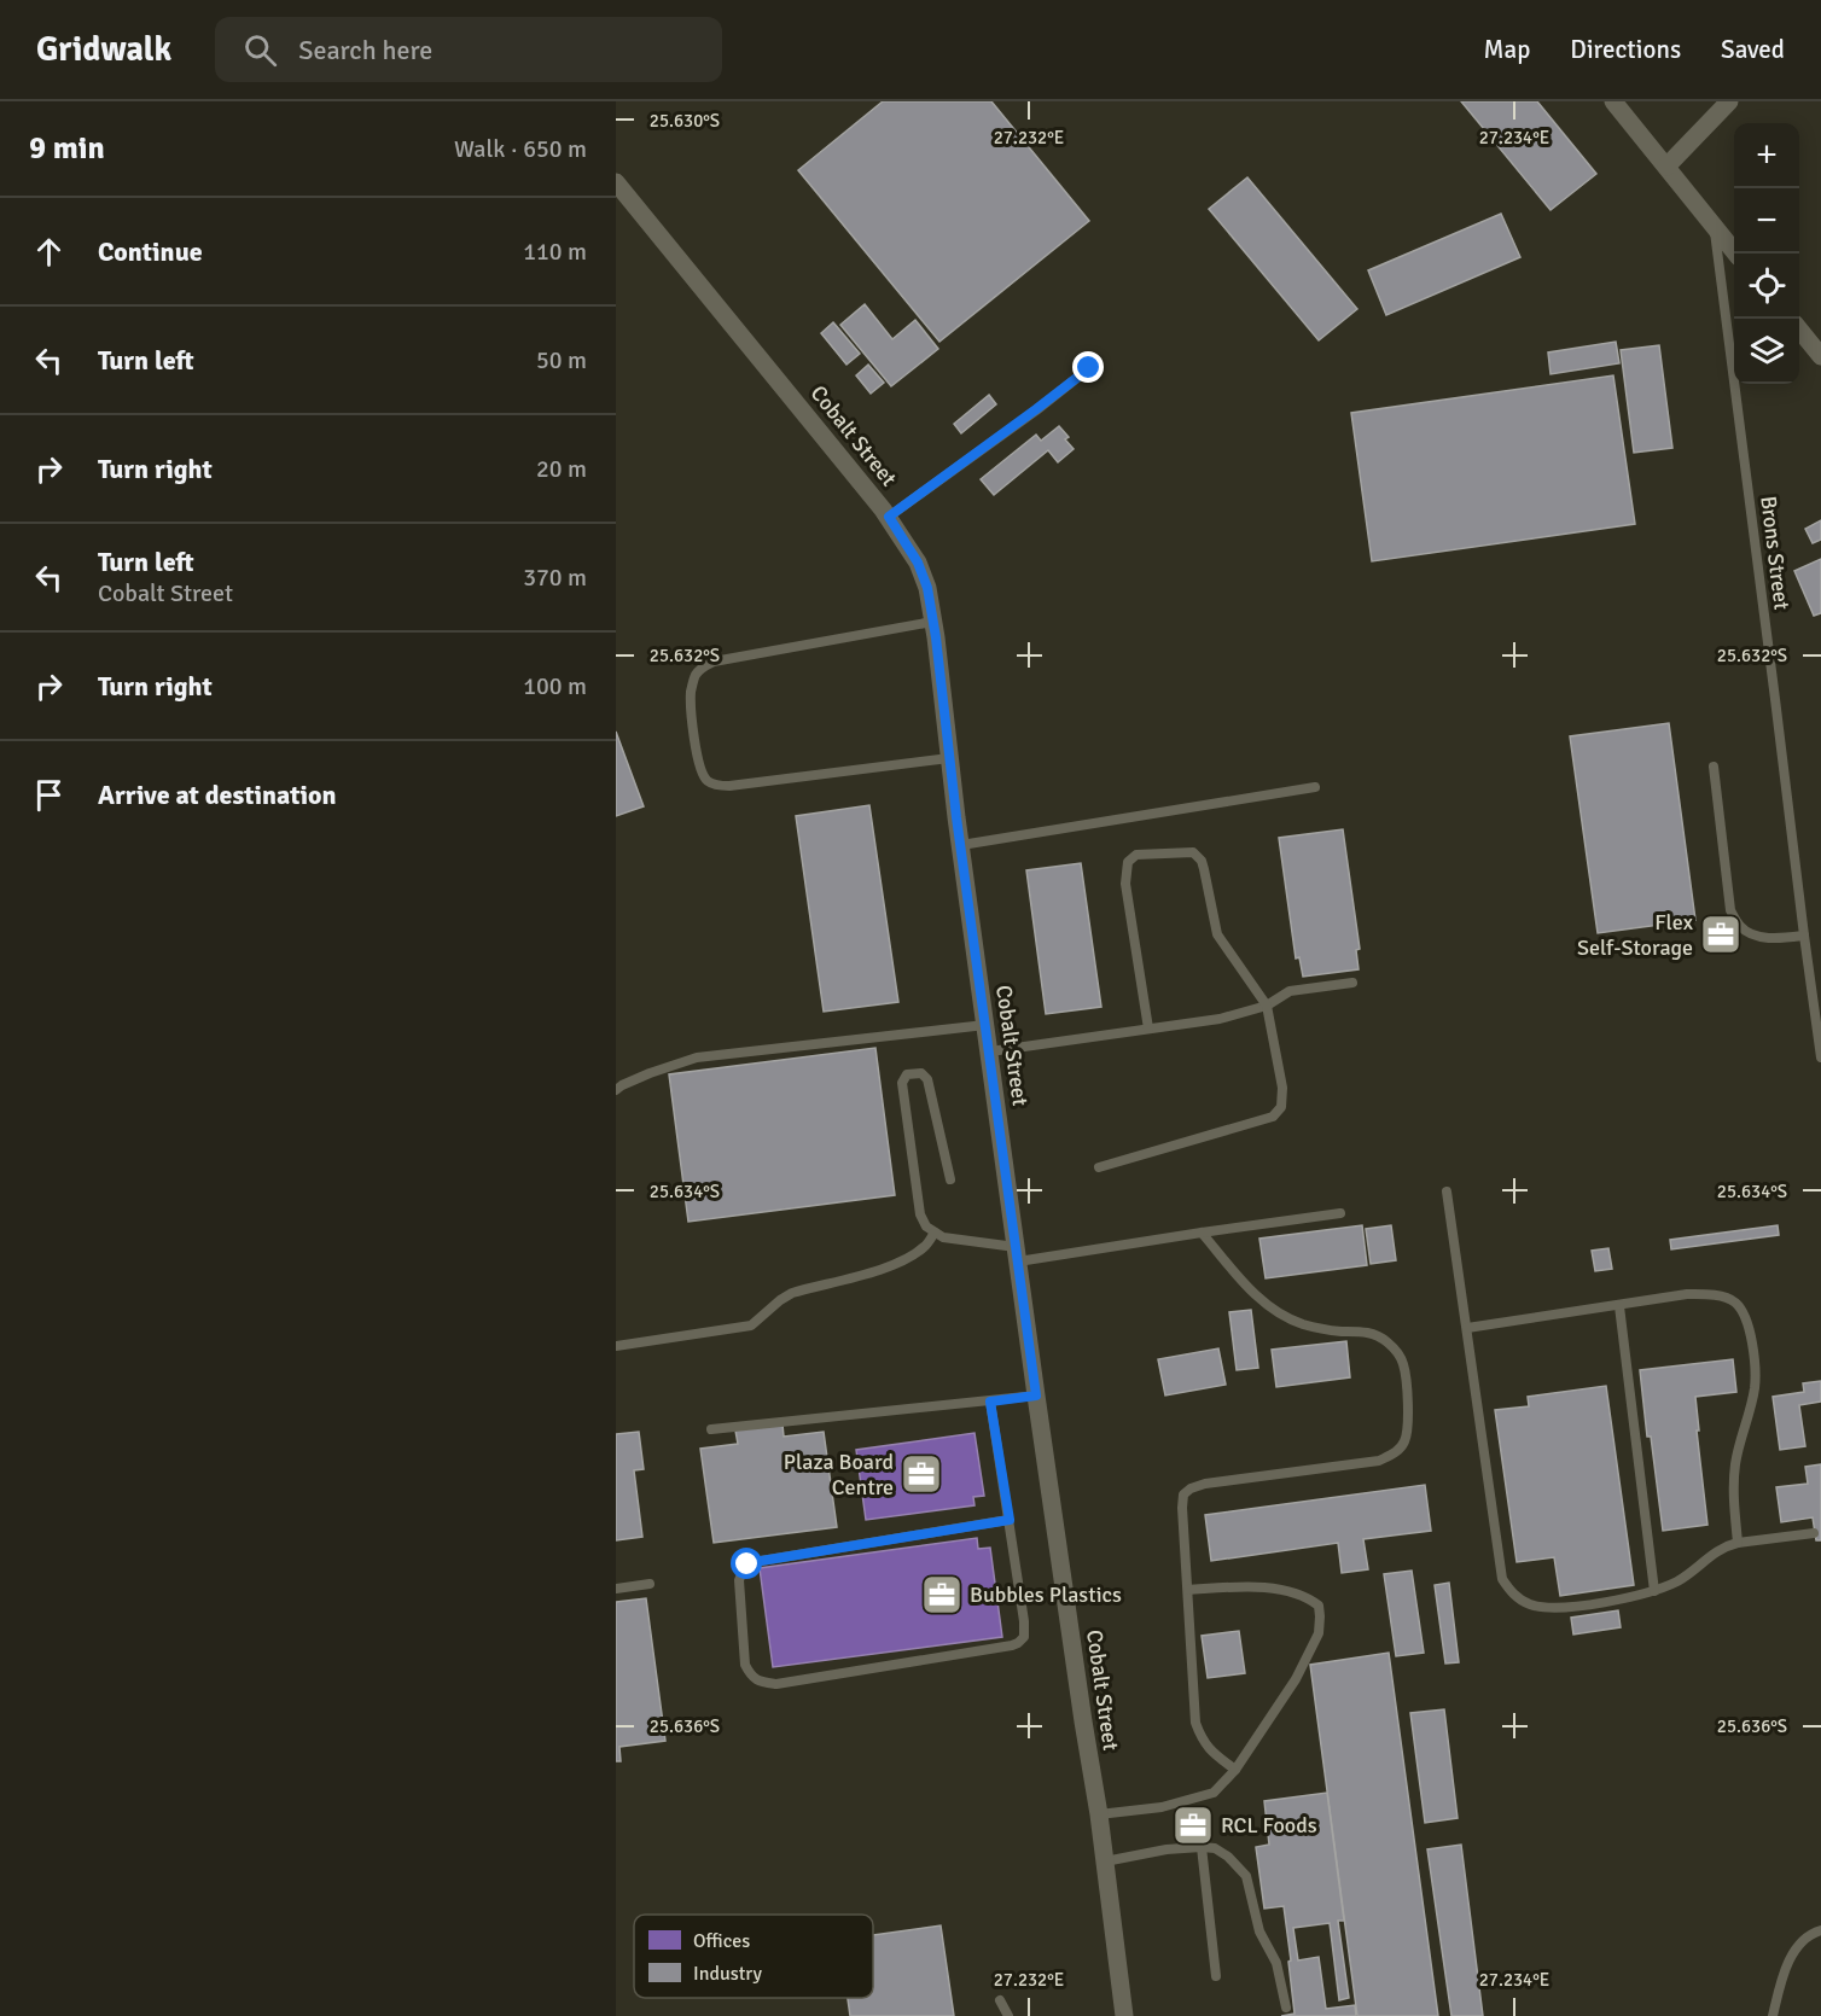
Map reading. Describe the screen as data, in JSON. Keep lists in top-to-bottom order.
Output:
{
  "streets": {
    "street": ["Cobalt Street"],
    "lane": ["Brons Street"]
  },
  "places": {
    "office": [
      "Flex Self-Storage",
      "Plaza Board Centre",
      "Bubbles Plastics",
      "RCL Foods"
    ]
  },
  "legend": ["Offices", "Industry"],
  "page": {
    "header": "Gridwalk",
    "search": "Search here",
    "nav": ["Map", "Directions", "Saved"],
    "heading": ["9 min", "Walk · 650 m"],
    "map_buttons": ["+", "−"],
    "list": [
      ["Continue", "110 m"],
      ["Turn left", "50 m"],
      ["Turn right", "20 m"],
      ["Turn left", "Cobalt Street", "370 m"],
      ["Turn right", "100 m"],
      "Arrive at destination"
    ]
  },
  "coordinates": [
    "25.630°S",
    "27.232°E",
    "27.234°E",
    "25.632°S",
    "25.634°S",
    "25.636°S"
  ]
}
